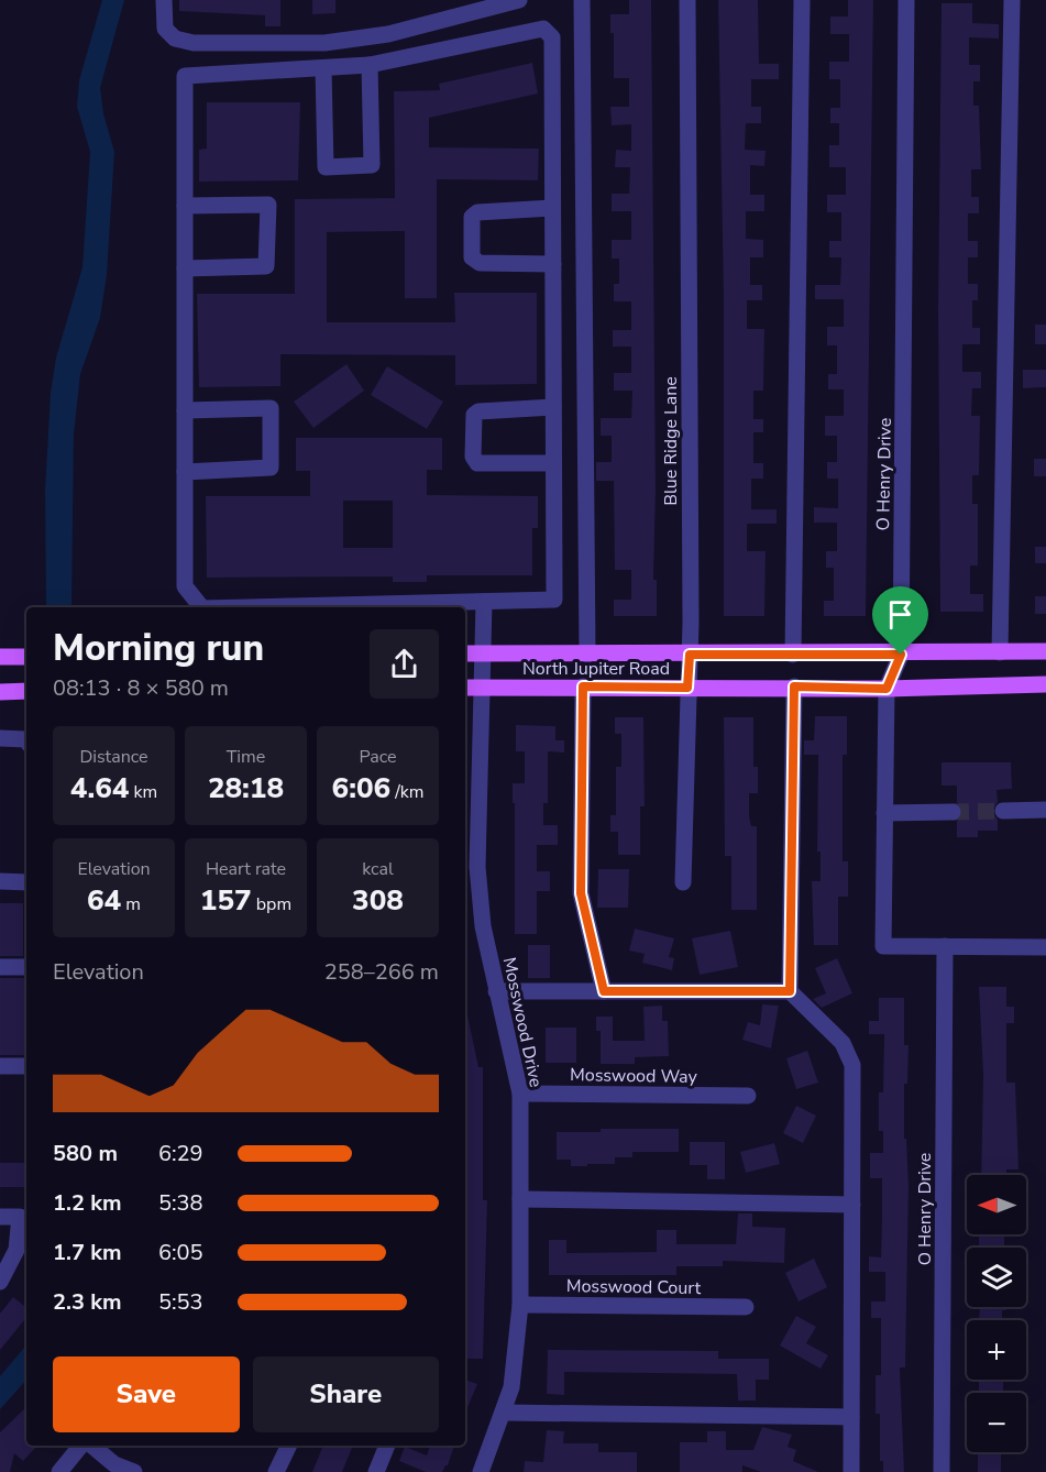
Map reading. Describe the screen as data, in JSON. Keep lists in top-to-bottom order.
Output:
{
  "streets": {
    "main road": ["North Jupiter Road"],
    "street": [
      "Blue Ridge Lane",
      "O Henry Drive",
      "Mosswood Drive",
      "Mosswood Way",
      "Mosswood Court"
    ]
  },
  "crossings": [
    ["Blue Ridge Lane", "North Jupiter Road"],
    ["O Henry Drive", "North Jupiter Road"],
    ["North Jupiter Road", "Mosswood Drive"],
    ["Mosswood Drive", "Mosswood Way"],
    ["Mosswood Drive", "Mosswood Court"]
  ],
  "north": "left",
  "page": {
    "heading": ["Morning run", "08:13 · 8 × 580 m"],
    "stats": [
      ["Distance", "4.64 km"],
      ["Time", "28:18"],
      ["Pace", "6:06 /km"],
      ["Elevation", "64 m"],
      ["Heart rate", "157 bpm"],
      ["kcal", "308"]
    ],
    "chart": ["Elevation", "258–266 m"],
    "list": [
      {
        "name": "580 m",
        "note": "6:29"
      },
      {
        "name": "1.2 km",
        "note": "5:38"
      },
      {
        "name": "1.7 km",
        "note": "6:05"
      },
      {
        "name": "2.3 km",
        "note": "5:53"
      }
    ],
    "map_buttons": ["+", "−"],
    "buttons": ["Save", "Share"]
  }
}
